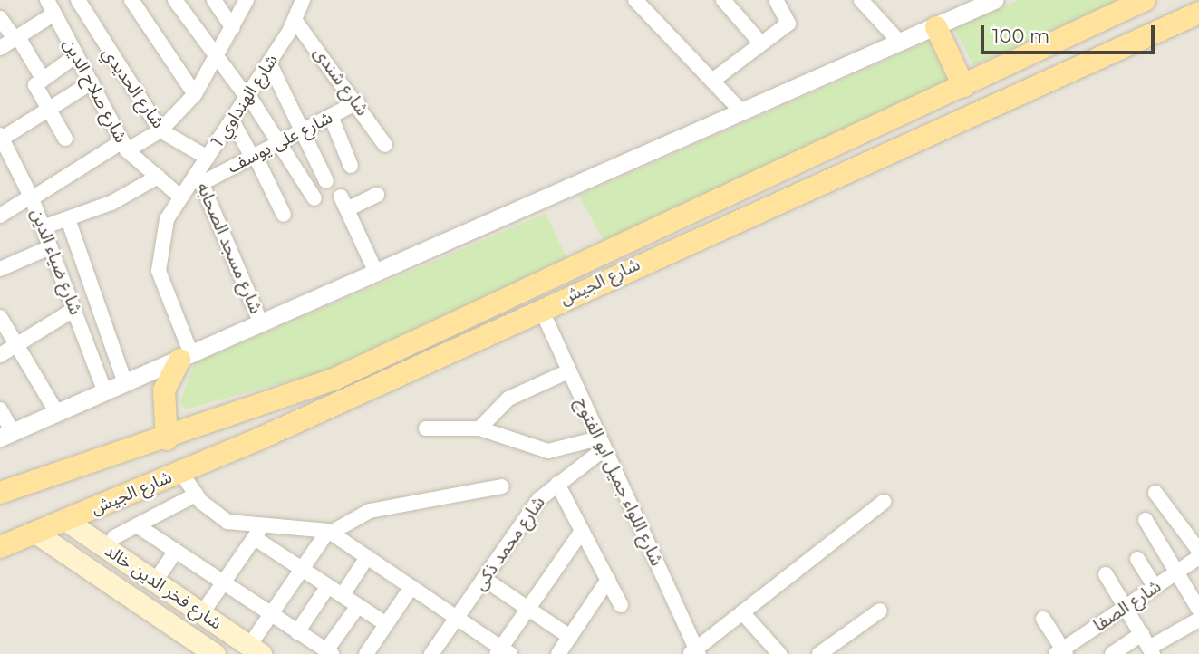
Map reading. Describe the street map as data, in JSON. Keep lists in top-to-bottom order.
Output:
{
  "streets": {
    "main road": ["شارع الجيش", "شارع فخر الدين خالد"],
    "street": [
      "شارع شندى",
      "شارع الحديدي",
      "شارع صلاح الدين",
      "شارع الهنداوي 1",
      "شارع على يوسف",
      "شارع مسجد الصحابه",
      "شارع ضياء الدين",
      "شارع اللواء جميل ابو الفتوح",
      "شارع محمد ذكى",
      "شارع الصفا"
    ]
  },
  "crossings": [
    ["شارع شندى", "شارع الهنداوي 1"],
    ["شارع شندى", "شارع على يوسف"],
    ["شارع الحديدي", "شارع الهنداوي 1"],
    ["شارع صلاح الدين", "شارع الهنداوي 1"],
    ["شارع الهنداوي 1", "شارع على يوسف"],
    ["شارع الهنداوي 1", "شارع مسجد الصحابه"],
    ["شارع على يوسف", "شارع مسجد الصحابه"],
    ["شارع الجيش", "شارع اللواء جميل ابو الفتوح"],
    ["شارع الجيش", "شارع فخر الدين خالد"],
    ["شارع اللواء جميل ابو الفتوح", "شارع محمد ذكى"]
  ],
  "scale_bar": "100 m"
}
